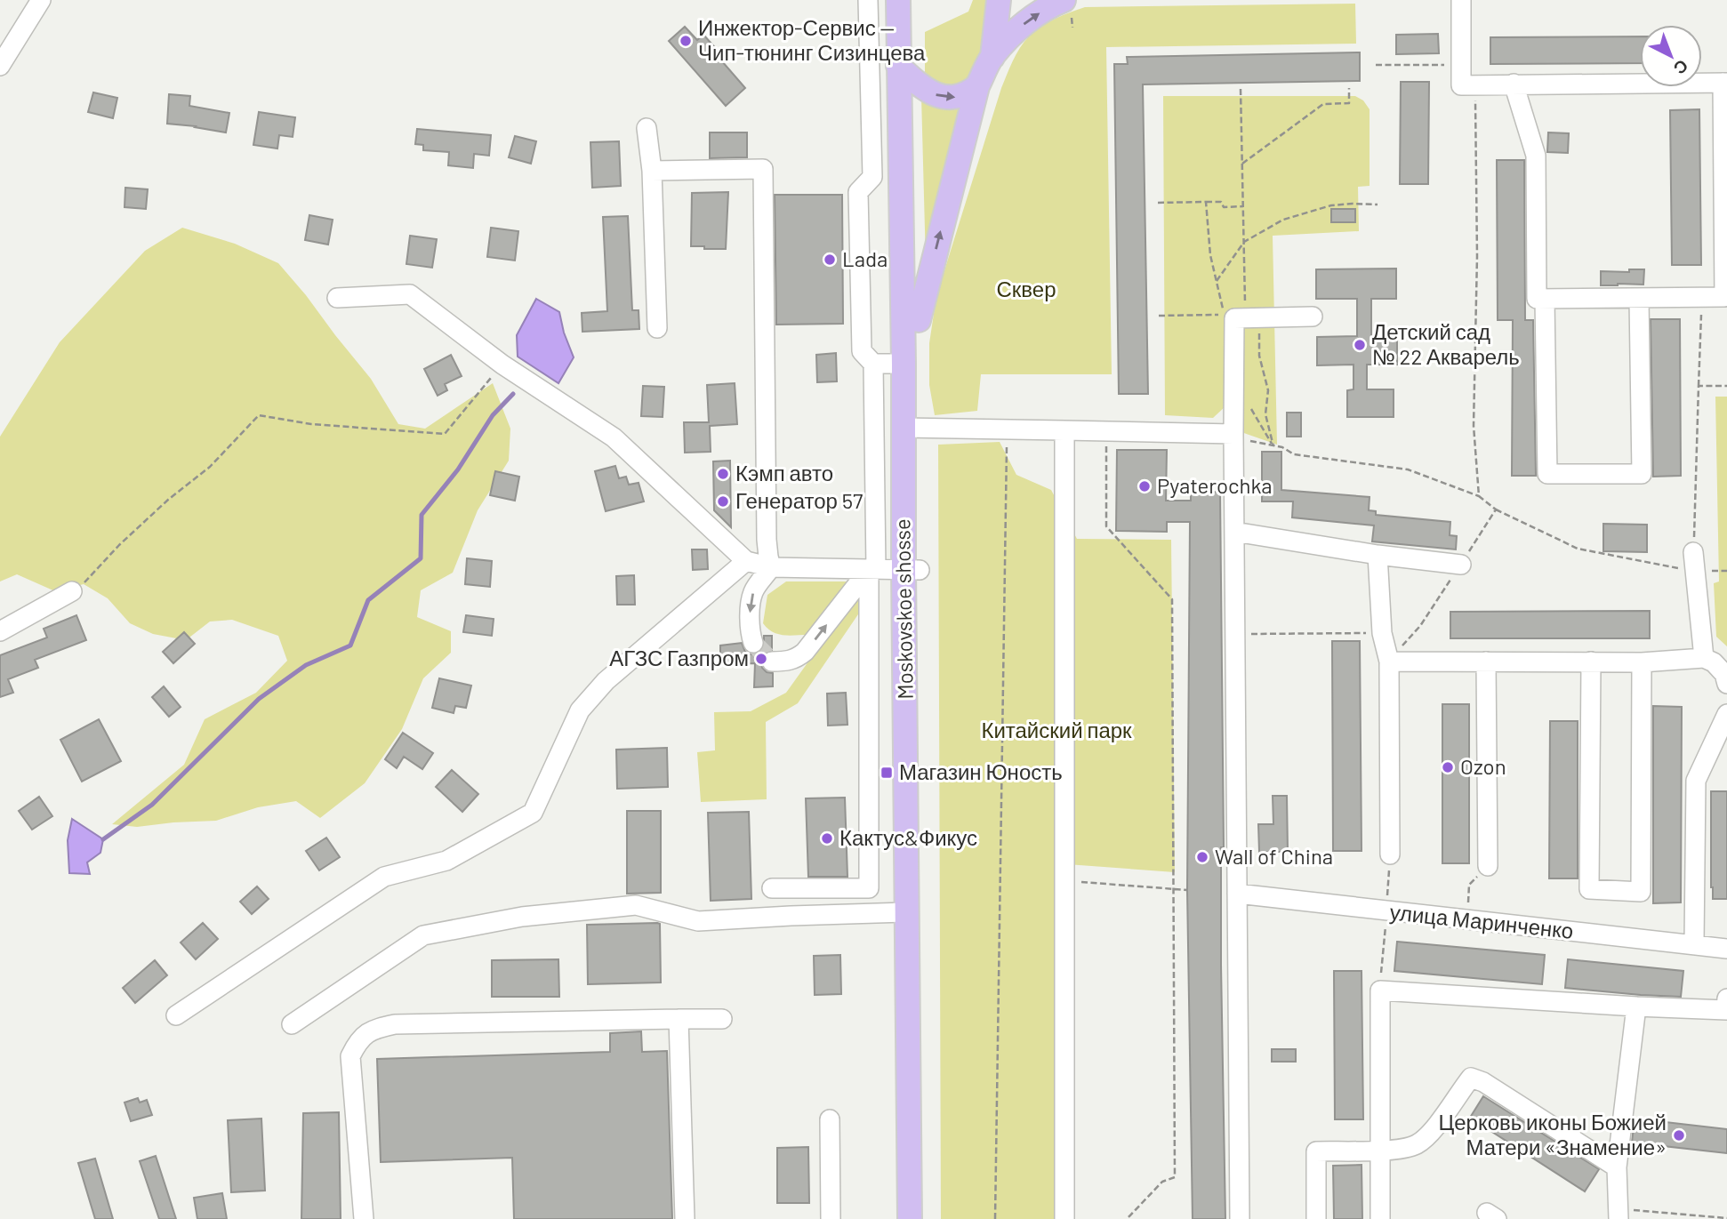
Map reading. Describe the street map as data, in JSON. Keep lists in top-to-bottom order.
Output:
{
  "streets": {
    "main road": ["Moskovskoe shosse"],
    "street": ["улица Маринченко"]
  },
  "parks": ["Сквер", "Китайский парк"],
  "places": {
    "other": [
      "Инжектор-Сервис — Чип-тюнинг Сизинцева",
      "Lada",
      "Детский сад № 22 Акварель",
      "Кэмп авто",
      "Pyaterochka",
      "Генератор 57",
      "АГЗС Газпром",
      "Ozon",
      "Кактус&Фикус",
      "Wall of China",
      "Церковь иконы Божией Матери «Знамение»"
    ],
    "transit": ["Магазин Юность"]
  },
  "north": "bottom right"
}
